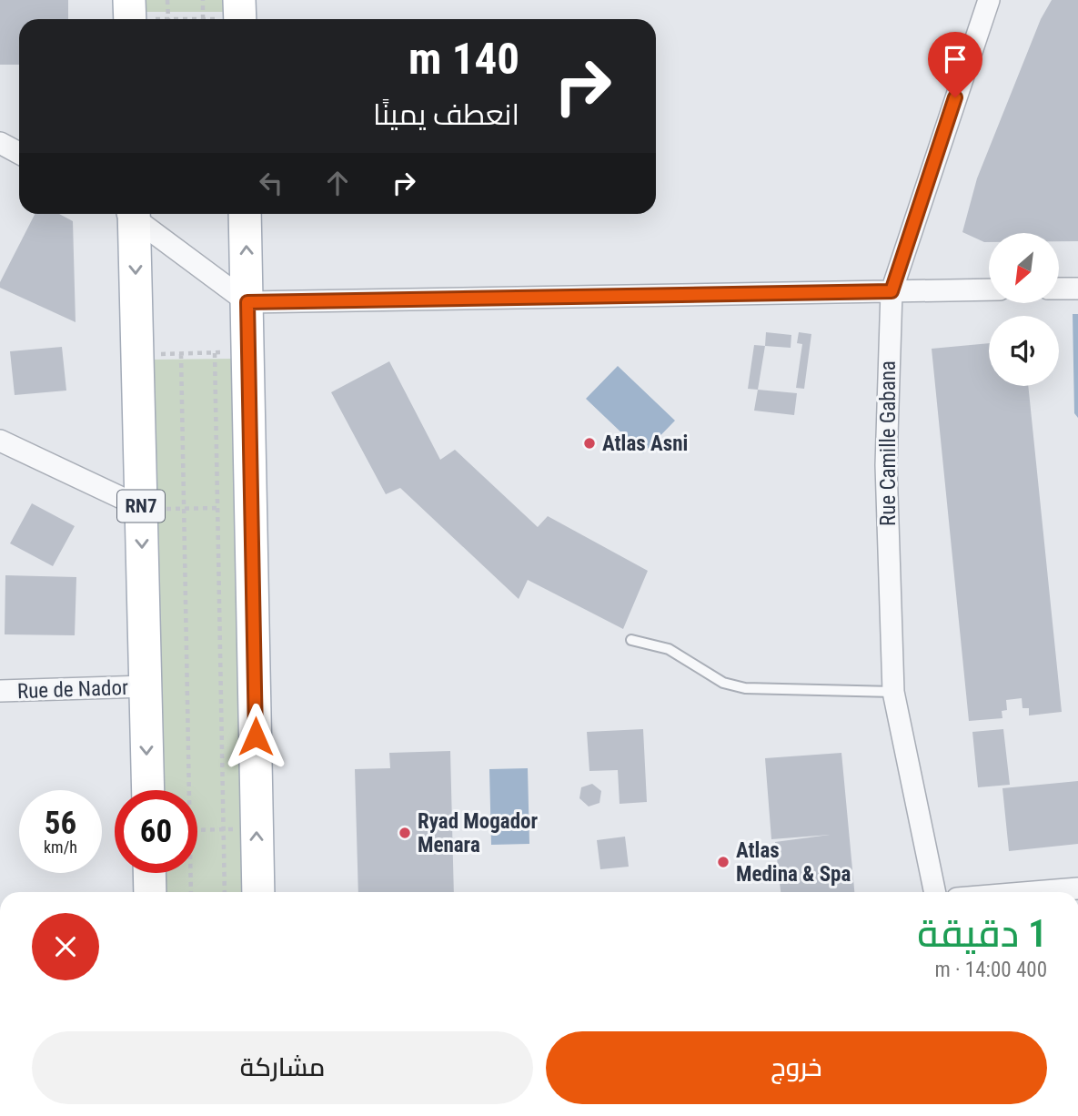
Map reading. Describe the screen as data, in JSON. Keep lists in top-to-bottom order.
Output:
{
  "streets": {
    "main road": ["RN7"],
    "street": ["Rue Camille Gabana", "Rue de Nador"]
  },
  "crossings": [
    ["RN7", "Rue de Nador"]
  ],
  "places": ["Atlas Asni", "Ryad Mogador Menara", "Atlas Medina & Spa"],
  "north": "bottom left",
  "page": {
    "turn": ["140 m", "انعطف يمينًا"],
    "speed": "56 km/h",
    "limit": "60",
    "heading": ["1 دقيقة", "400 m · 14:00"],
    "buttons": ["خروج", "مشاركة"]
  }
}
